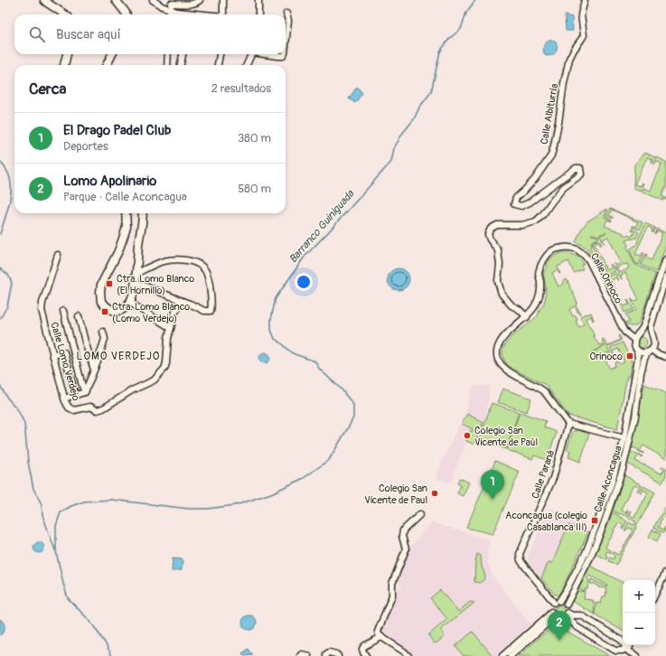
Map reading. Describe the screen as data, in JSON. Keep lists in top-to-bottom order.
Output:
{
  "streets": {
    "street": [
      "Calle Albiturría",
      "Calle Orinoco",
      "Calle Lomo Verdejo",
      "Calle Paraná",
      "Calle Aconcagua"
    ]
  },
  "crossings": [
    ["Calle Albiturría", "Calle Orinoco"],
    ["Calle Orinoco", "Calle Paraná"],
    ["Calle Orinoco", "Calle Aconcagua"],
    ["Calle Paraná", "Calle Aconcagua"]
  ],
  "districts": ["LOMO VERDEJO"],
  "water": ["Barranco Guiniguada"],
  "places": {
    "transit": [
      "Ctra. Lomo Blanco (El Hornillo)",
      "Ctra. Lomo Blanco (Lomo Verdejo)",
      "Orinoco",
      "Aconcagua (colegio Casablanca III)"
    ],
    "other": ["Colegio San Vicente de Paúl", "Colegio San Vicente de Paul"]
  },
  "page": {
    "search": "Buscar aquí",
    "heading": ["Cerca", "2 resultados"],
    "list": [
      {
        "mark": "1",
        "name": "El Drago Padel Club",
        "note": "Deportes",
        "value": "380 m"
      },
      {
        "mark": "2",
        "name": "Lomo Apolinario",
        "note": "Parque · Calle Aconcagua",
        "value": "580 m"
      }
    ],
    "pins": ["1", "2"],
    "map_buttons": ["+", "−"]
  }
}
